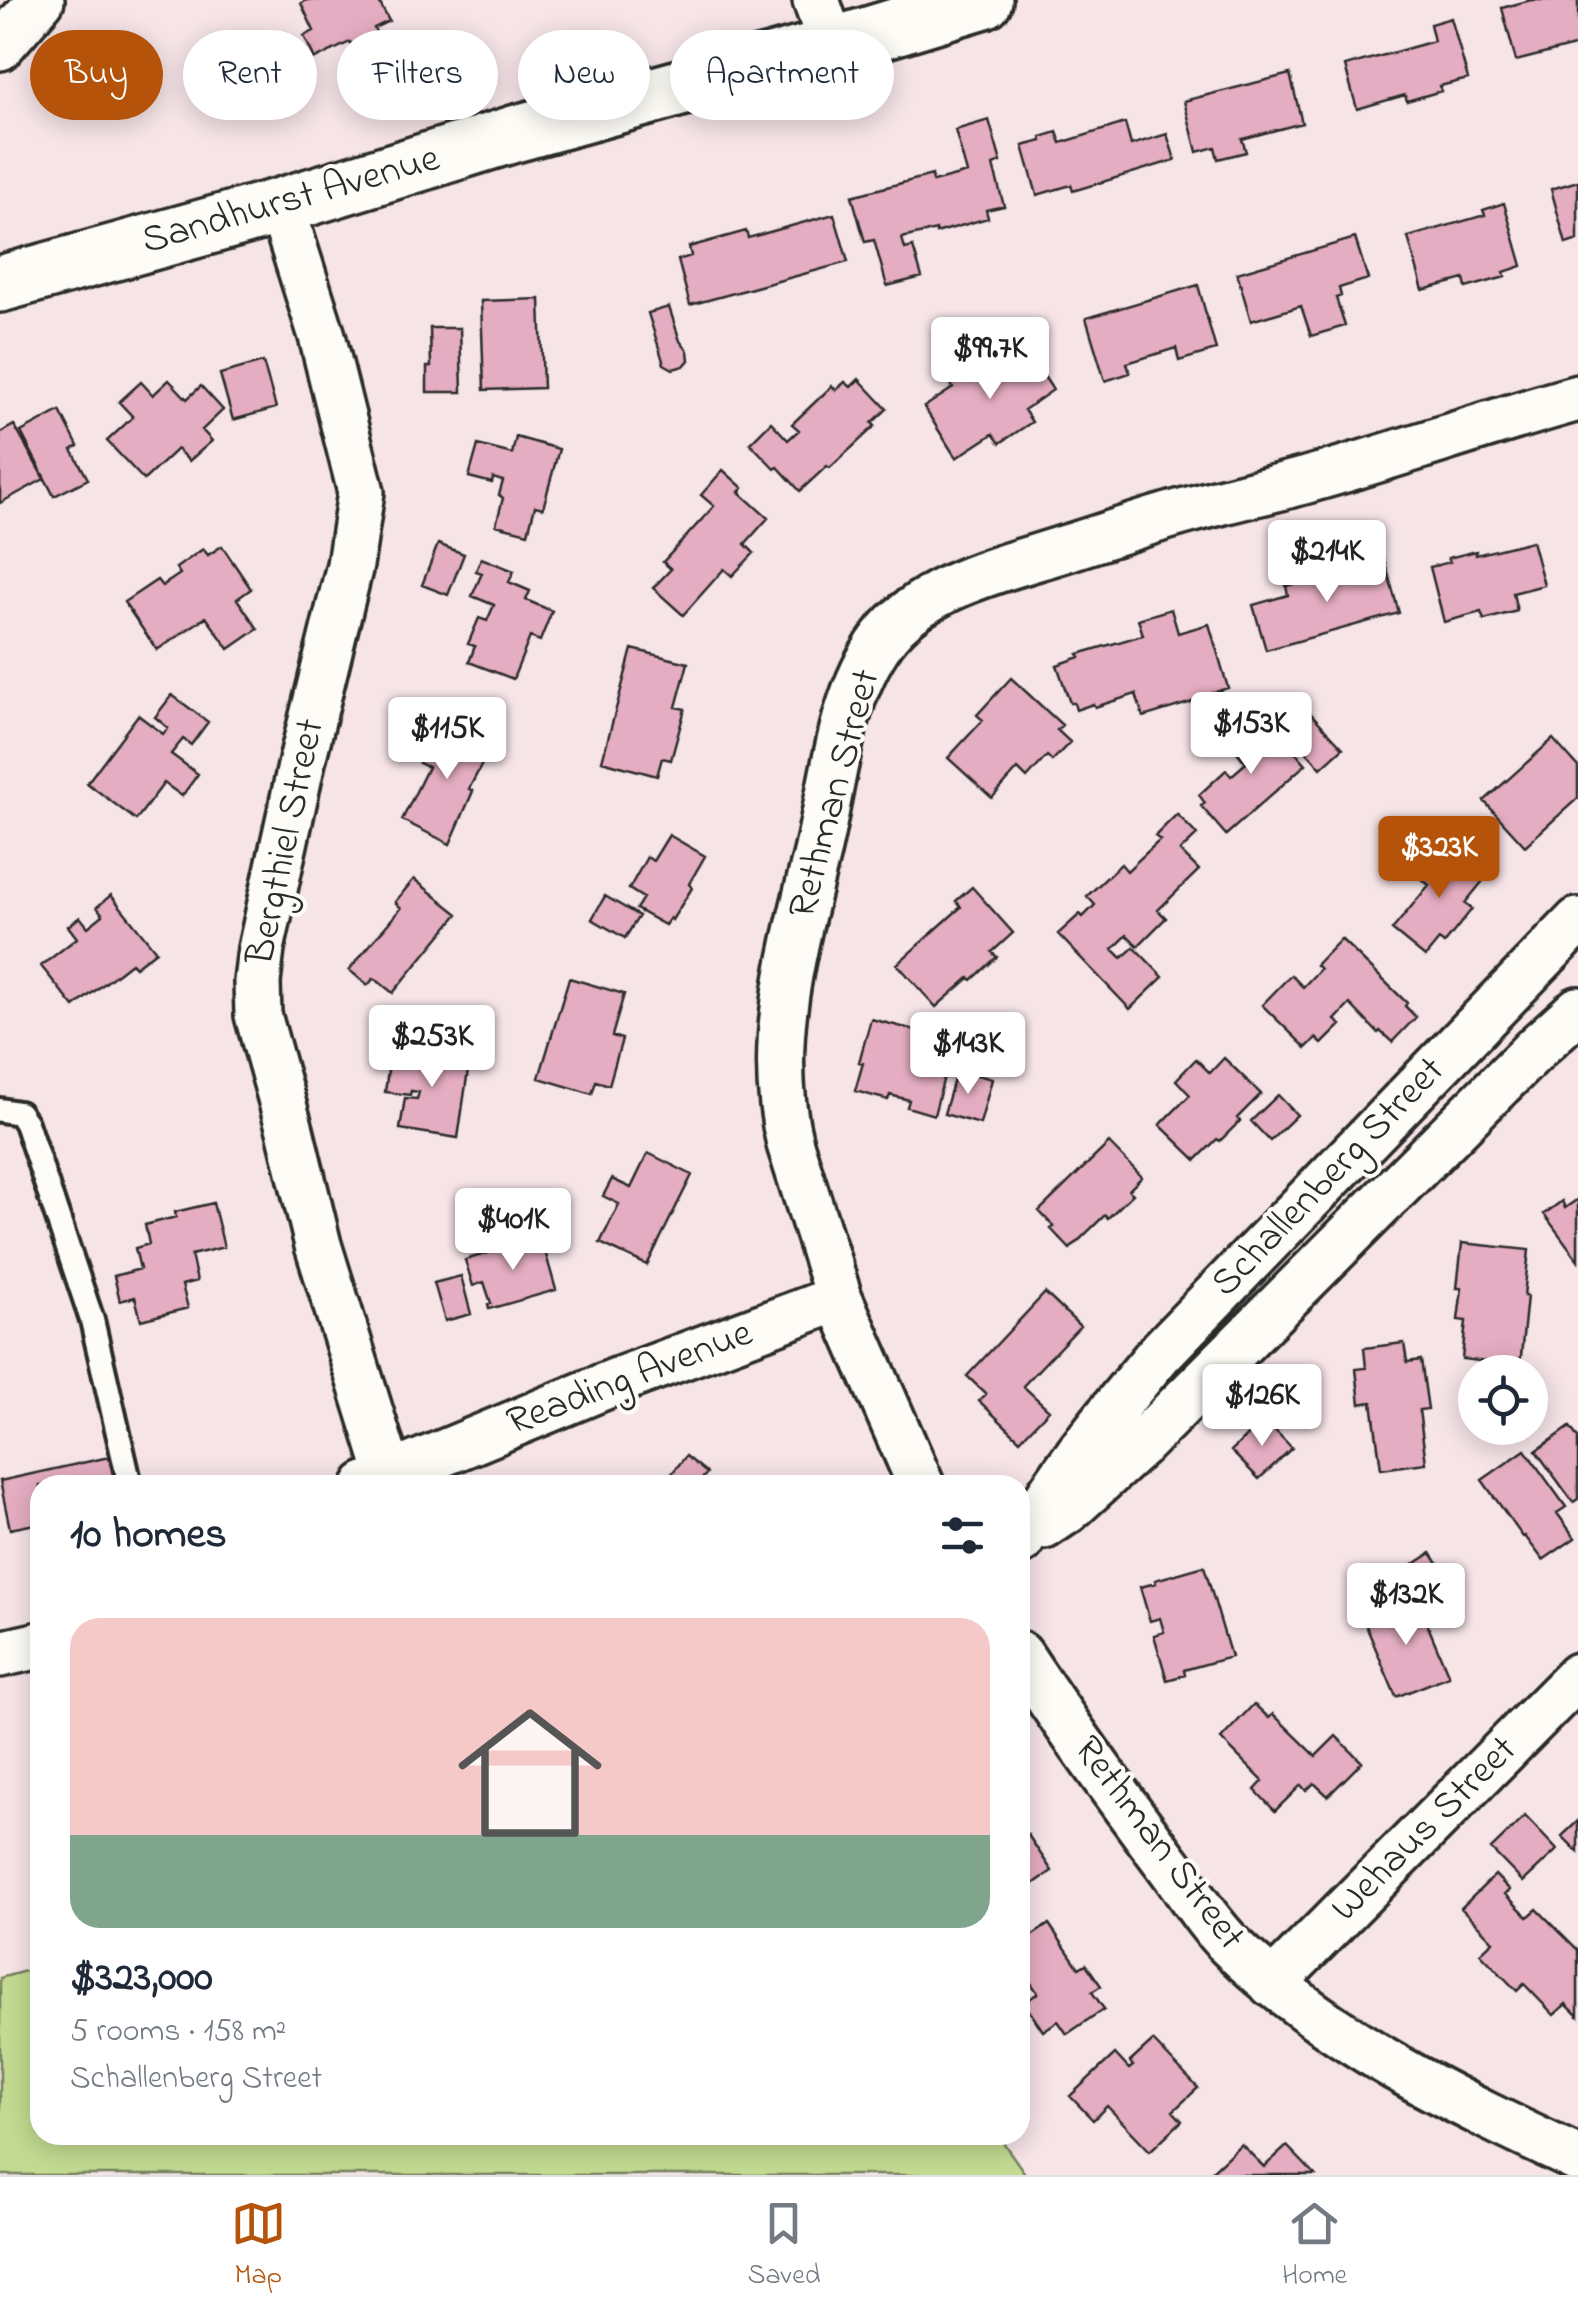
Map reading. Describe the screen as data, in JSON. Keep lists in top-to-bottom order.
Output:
{
  "streets": {
    "street": [
      "Sandhurst Avenue",
      "Rethman Street",
      "Bergthiel Street",
      "Schallenberg Street",
      "Reading Avenue",
      "Wehaus Street"
    ]
  },
  "crossings": [
    ["Sandhurst Avenue", "Bergthiel Street"],
    ["Rethman Street", "Reading Avenue"],
    ["Rethman Street", "Wehaus Street"]
  ],
  "page": {
    "chip": [
      "Buy",
      "Rent",
      "Filters",
      "New",
      "Apartment"
    ],
    "price": [
      "$99.7K",
      "$214K",
      "$153K",
      "$115K",
      "$323K",
      "$253K",
      "$143K",
      "$401K",
      "$126K",
      "$132K"
    ],
    "heading": "10 homes",
    "list": [
      {
        "name": "$323,000",
        "note": "5 rooms · 158 m² · Schallenberg Street"
      }
    ],
    "tabs": ["Map", "Saved", "Home"]
  }
}
